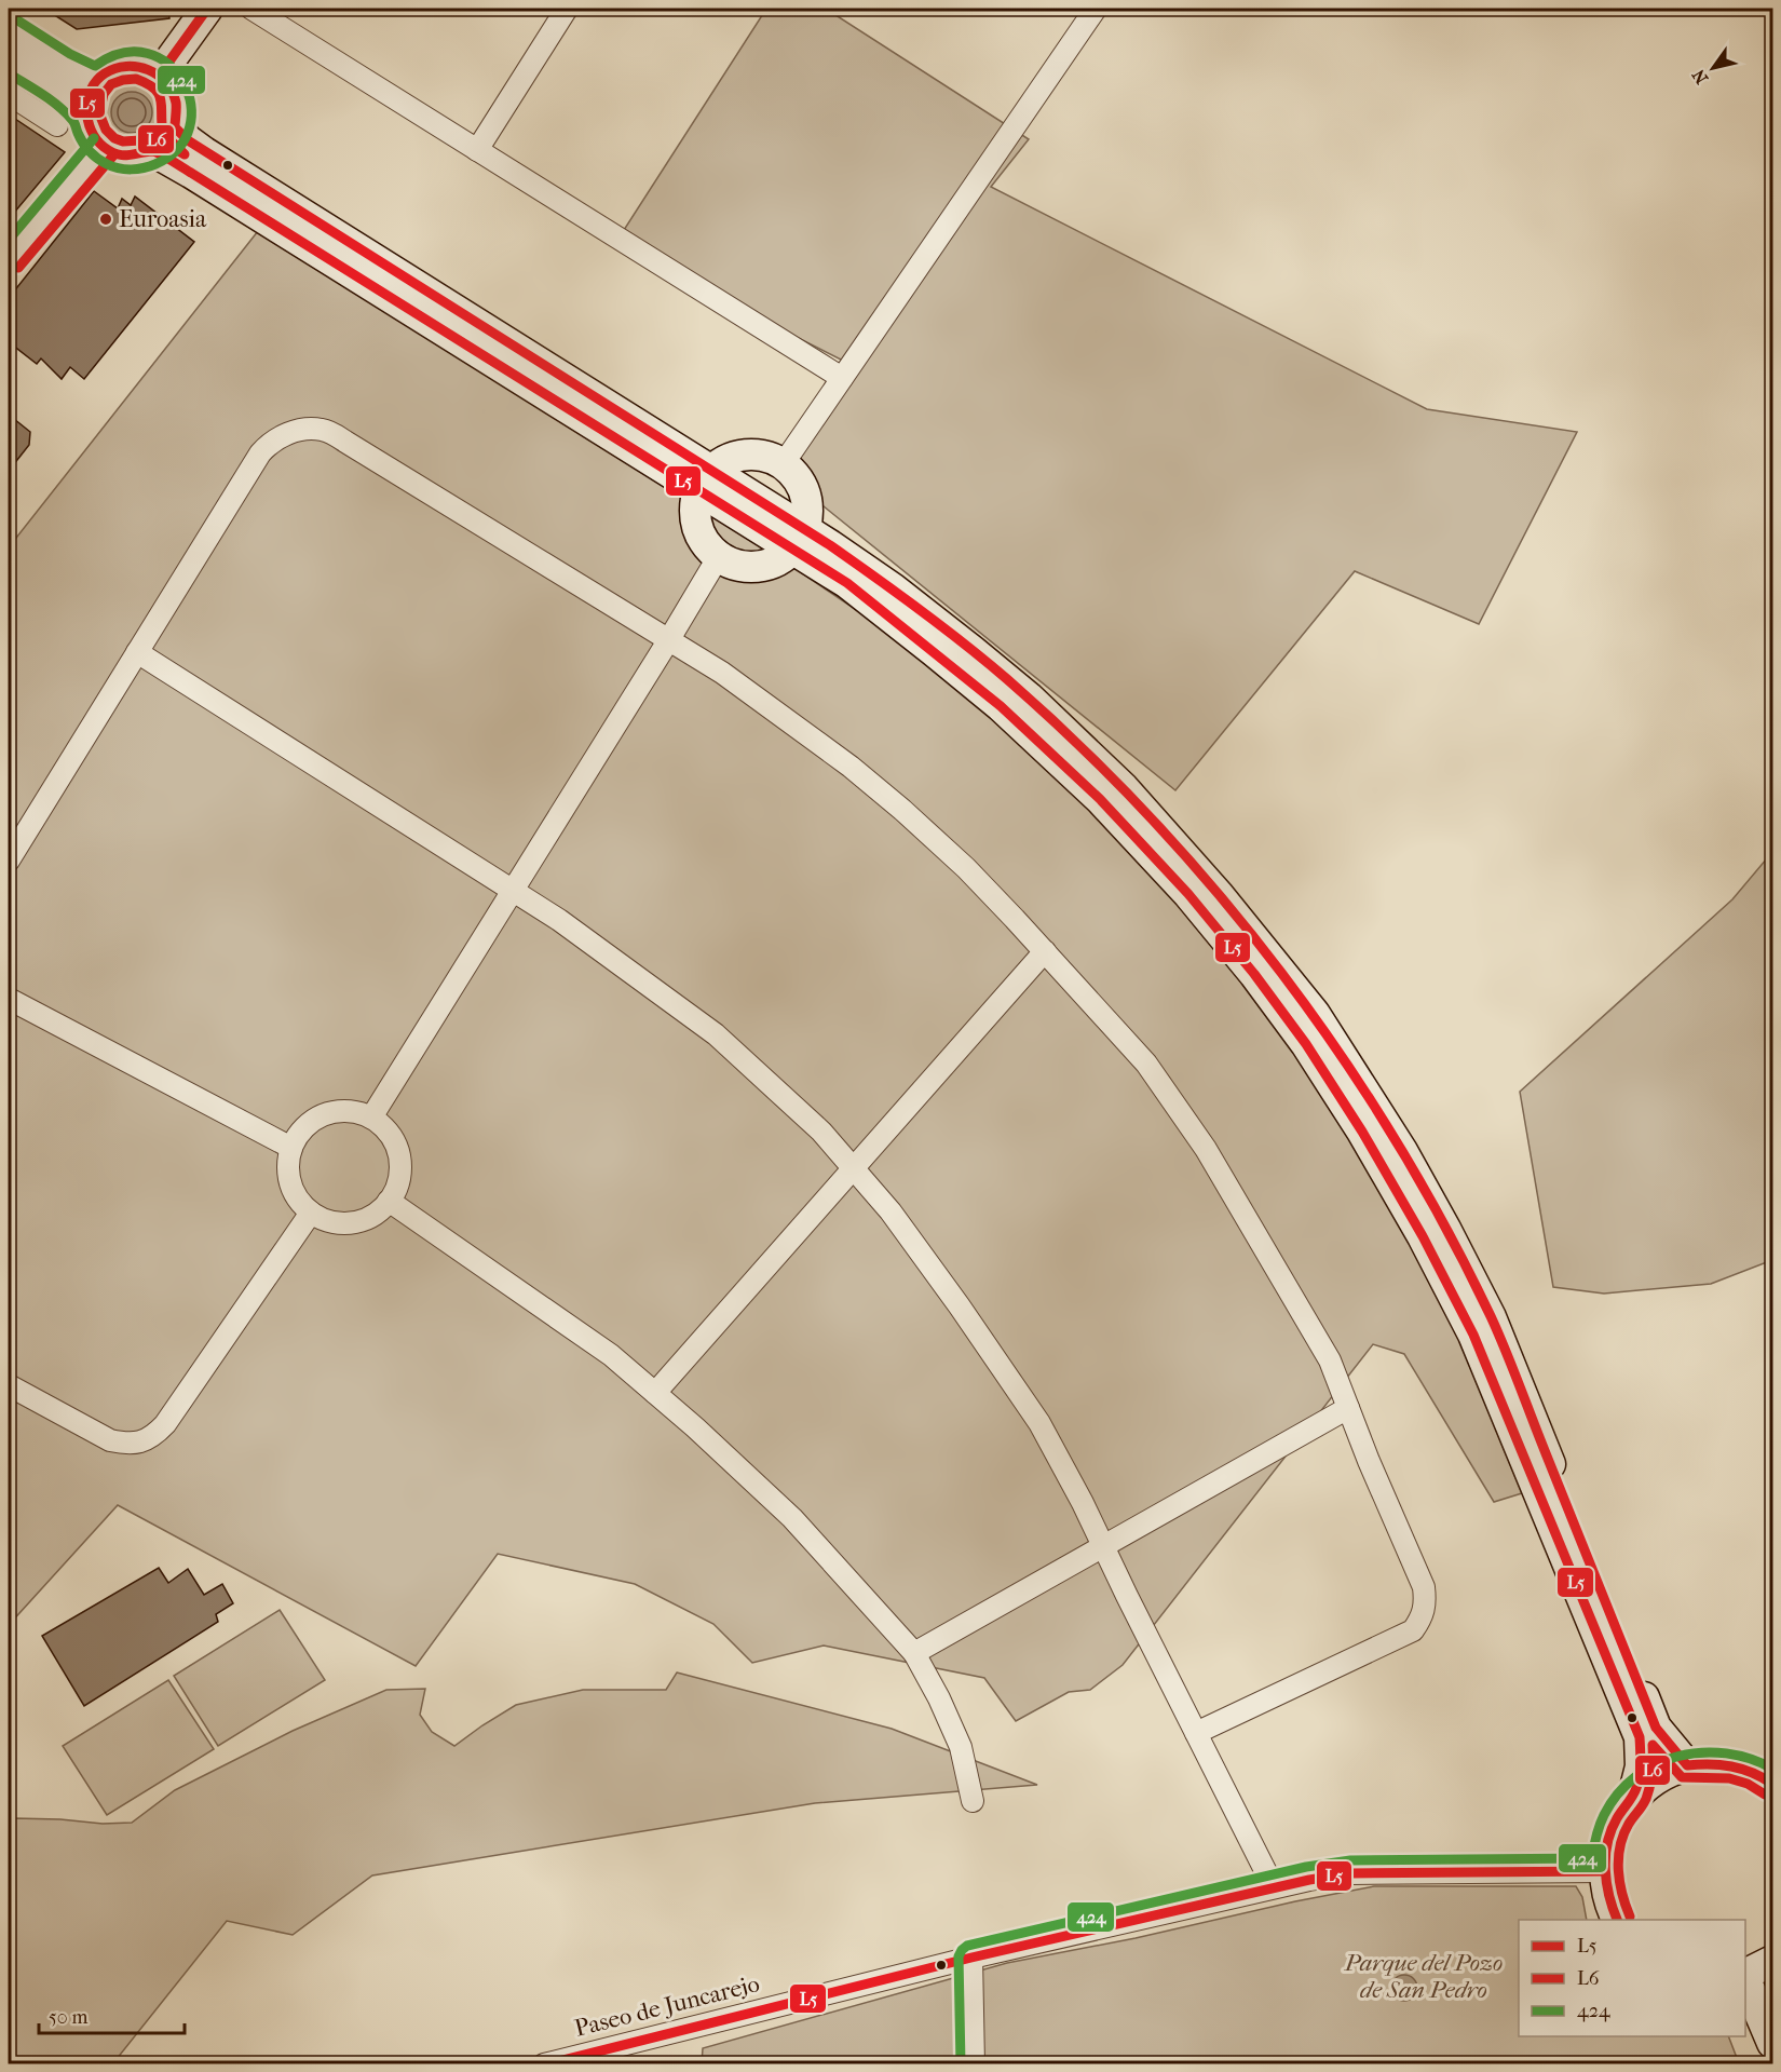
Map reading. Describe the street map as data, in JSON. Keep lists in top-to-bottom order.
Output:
{
  "streets": {
    "street": ["Paseo de Juncarejo"]
  },
  "parks": ["Parque del Pozo de San Pedro"],
  "places": ["Euroasia"],
  "lines": ["transit line L5", "transit line 424", "transit line L6"],
  "legend": ["L5", "L6", "424"],
  "scale_bar": "50 m",
  "north": "bottom left"
}
